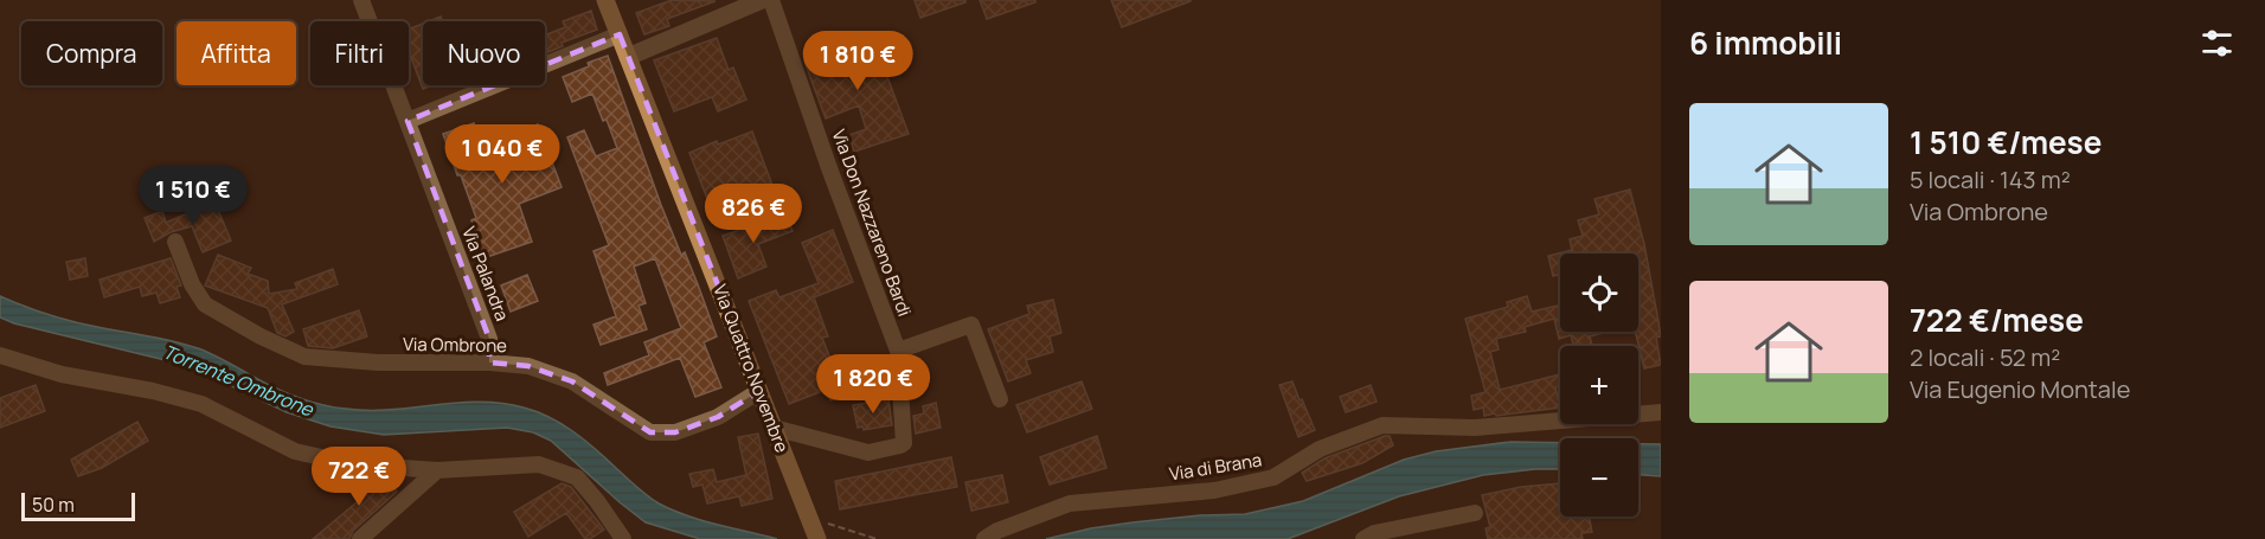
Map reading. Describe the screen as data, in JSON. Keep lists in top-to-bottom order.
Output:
{
  "streets": {
    "main road": ["Via Quattro Novembre"],
    "street": [
      "Via Don Nazzareno Bardi",
      "Via Palandra",
      "Via Ombrone",
      "Via di Brana"
    ]
  },
  "crossings": [
    ["Via Don Nazzareno Bardi", "Via Quattro Novembre"],
    ["Via Palandra", "Via Ombrone"],
    ["Via Ombrone", "Via Quattro Novembre"]
  ],
  "water": ["Torrente Ombrone"],
  "scale_bar": "50 m",
  "page": {
    "heading": "6 immobili",
    "chip": [
      "Compra",
      "Affitta",
      "Filtri",
      "Nuovo"
    ],
    "price": [
      "1 810 €",
      "1 040 €",
      "1 510 €",
      "826 €",
      "1 820 €",
      "722 €"
    ],
    "list": [
      {
        "name": "1 510 €/mese",
        "note": "5 locali · 143 m² · Via Ombrone"
      },
      {
        "name": "722 €/mese",
        "note": "2 locali · 52 m² · Via Eugenio Montale"
      }
    ],
    "map_buttons": ["+", "−"],
    "scale": "50 m"
  }
}
